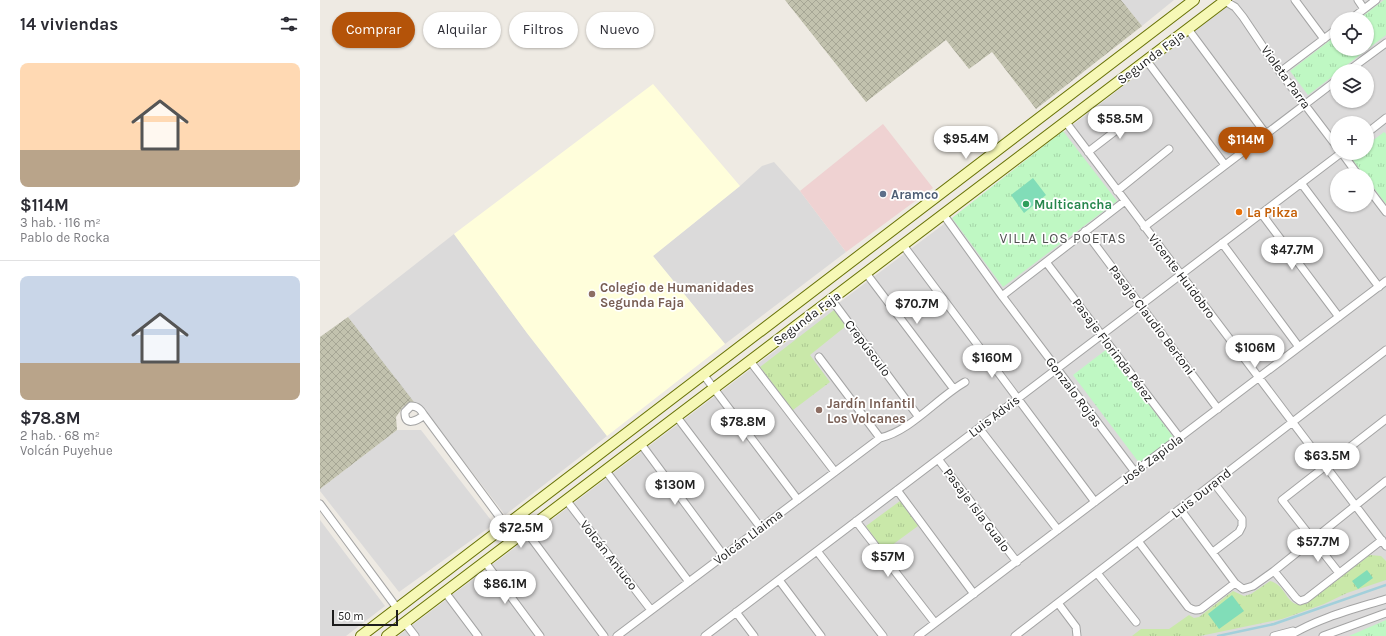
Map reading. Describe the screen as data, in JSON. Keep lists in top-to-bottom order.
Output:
{
  "streets": {
    "main road": ["Segunda Faja"],
    "street": [
      "Violeta Parra",
      "Vicente Huidobro",
      "Pasaje Claudio Bertoni",
      "Crepúsculo",
      "Pasaje Florinda Pérez",
      "Gonzalo Rojas",
      "Luis Advis",
      "José Zapiola",
      "Luis Durand",
      "Pasaje Isla Gualo",
      "Volcán Llaima",
      "Volcán Antuco"
    ]
  },
  "crossings": [
    ["Segunda Faja", "Violeta Parra"],
    ["Segunda Faja", "Vicente Huidobro"],
    ["Segunda Faja", "Crepúsculo"],
    ["Segunda Faja", "Gonzalo Rojas"],
    ["Segunda Faja", "Volcán Antuco"],
    ["Vicente Huidobro", "Luis Advis"],
    ["Vicente Huidobro", "José Zapiola"],
    ["Vicente Huidobro", "Luis Durand"],
    ["Pasaje Claudio Bertoni", "Luis Advis"],
    ["Pasaje Claudio Bertoni", "José Zapiola"],
    ["Crepúsculo", "Volcán Llaima"],
    ["Pasaje Florinda Pérez", "Luis Advis"],
    ["Pasaje Florinda Pérez", "José Zapiola"],
    ["Gonzalo Rojas", "Luis Advis"],
    ["Gonzalo Rojas", "José Zapiola"],
    ["Luis Advis", "Pasaje Isla Gualo"],
    ["José Zapiola", "Pasaje Isla Gualo"],
    ["Volcán Llaima", "Volcán Antuco"]
  ],
  "districts": ["VILLA LOS POETAS"],
  "places": [
    "Aramco",
    "Multicancha",
    "La Pikza",
    "Colegio de Humanidades Segunda Faja",
    "Jardín Infantil Los Volcanes"
  ],
  "scale_bar": "50 m",
  "page": {
    "heading": "14 viviendas",
    "map_buttons": ["+", "−"],
    "chip": [
      "Comprar",
      "Alquilar",
      "Filtros",
      "Nuevo"
    ],
    "list": [
      {
        "name": "$114M",
        "note": "3 hab. · 116 m² · Pablo de Rocka"
      },
      {
        "name": "$78.8M",
        "note": "2 hab. · 68 m² · Volcán Puyehue"
      }
    ],
    "price": [
      "$58.5M",
      "$95.4M",
      "$114M",
      "$47.7M",
      "$70.7M",
      "$106M",
      "$160M",
      "$78.8M",
      "$63.5M",
      "$130M",
      "$72.5M",
      "$57.7M",
      "$57M",
      "$86.1M"
    ],
    "scale": "50 m"
  }
}
